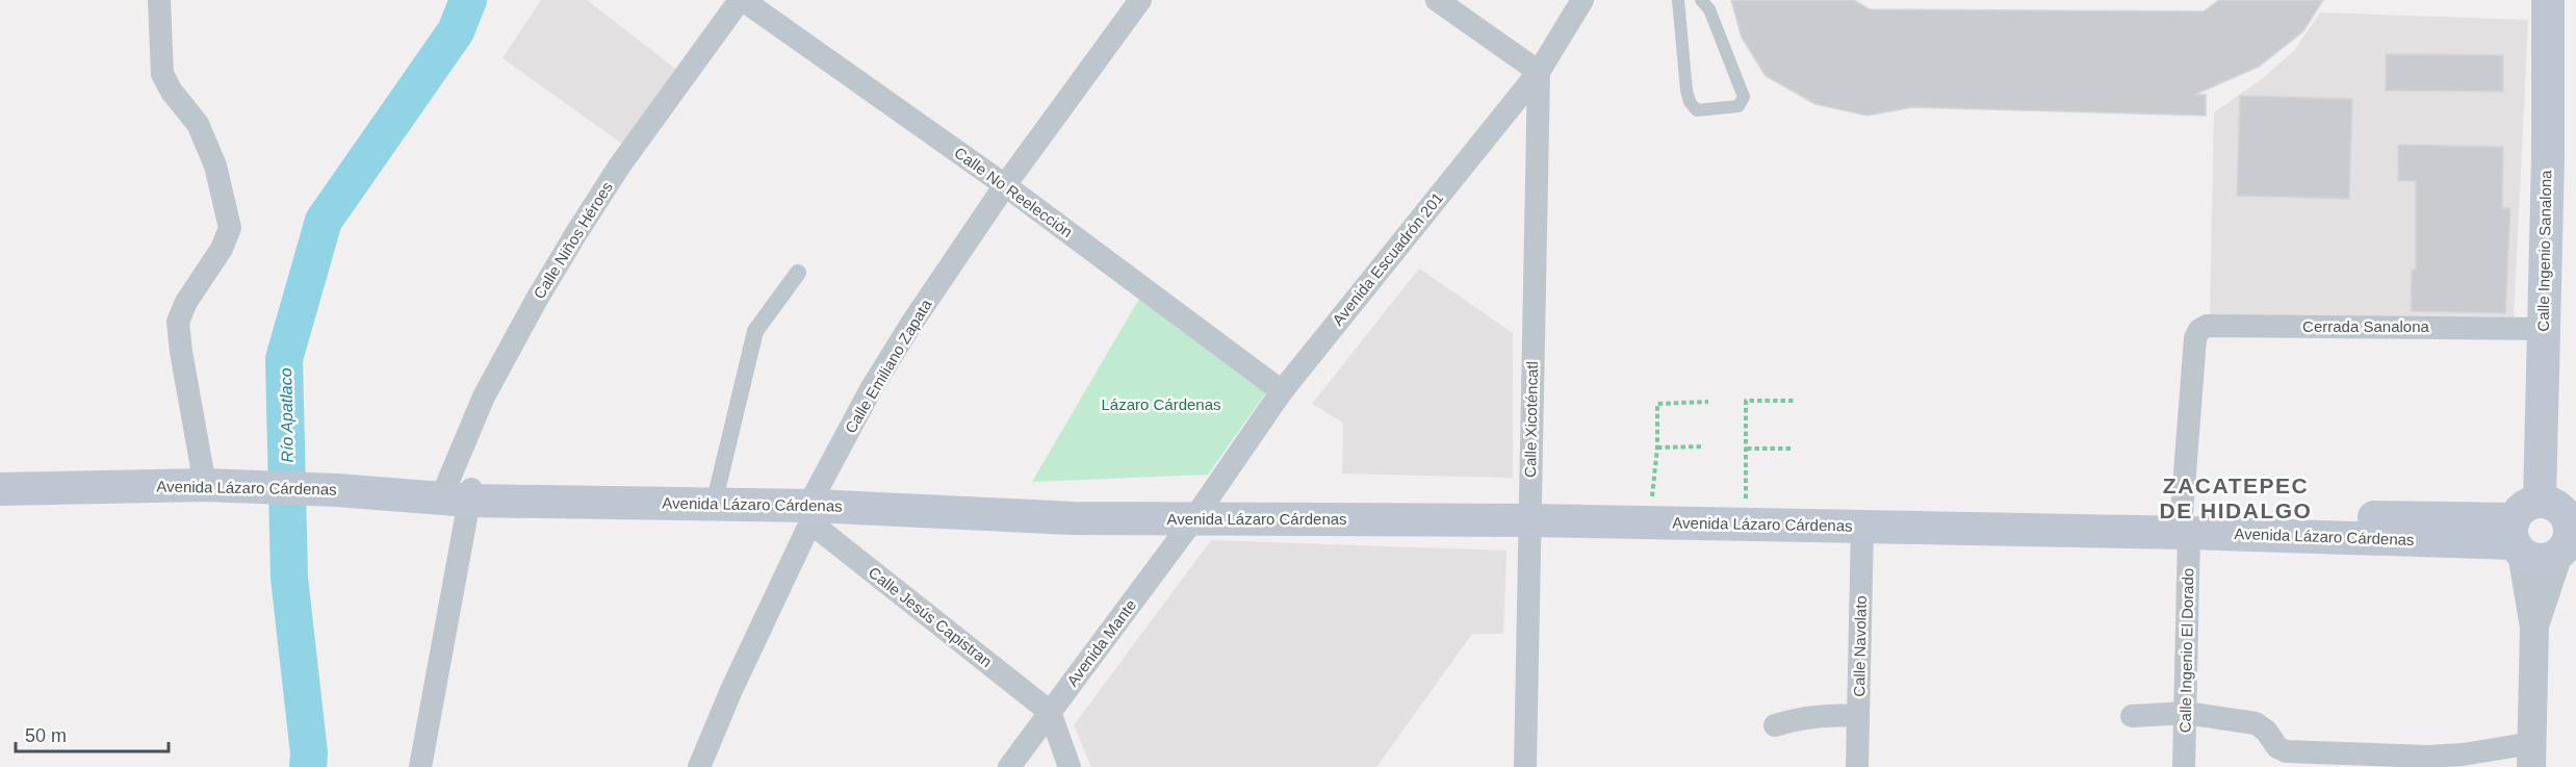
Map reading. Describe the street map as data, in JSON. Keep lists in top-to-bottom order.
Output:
{
  "streets": {
    "main road": ["Calle Ingenio Sanalona", "Avenida Lázaro Cárdenas"],
    "street": [
      "Calle No Reelección",
      "Calle Niños Héroes",
      "Avenida Escuadrón 201",
      "Cerrada Sanalona",
      "Calle Emiliano Zapata",
      "Calle Xicoténcatl",
      "Calle Jesús Capistran",
      "Avenida Mante",
      "Calle Navolato",
      "Calle Ingenio El Dorado"
    ]
  },
  "crossings": [
    ["Calle No Reelección", "Calle Niños Héroes"],
    ["Calle No Reelección", "Avenida Escuadrón 201"],
    ["Calle No Reelección", "Calle Emiliano Zapata"],
    ["Calle Niños Héroes", "Avenida Lázaro Cárdenas"],
    ["Calle Ingenio Sanalona", "Cerrada Sanalona"],
    ["Calle Ingenio Sanalona", "Avenida Lázaro Cárdenas"],
    ["Avenida Escuadrón 201", "Calle Xicoténcatl"],
    ["Avenida Escuadrón 201", "Avenida Lázaro Cárdenas"],
    ["Avenida Escuadrón 201", "Avenida Mante"],
    ["Cerrada Sanalona", "Calle Ingenio El Dorado"],
    ["Calle Emiliano Zapata", "Avenida Lázaro Cárdenas"],
    ["Calle Emiliano Zapata", "Calle Jesús Capistran"],
    ["Calle Xicoténcatl", "Avenida Lázaro Cárdenas"],
    ["Avenida Lázaro Cárdenas", "Calle Jesús Capistran"],
    ["Avenida Lázaro Cárdenas", "Avenida Mante"],
    ["Avenida Lázaro Cárdenas", "Calle Navolato"],
    ["Avenida Lázaro Cárdenas", "Calle Ingenio El Dorado"],
    ["Calle Jesús Capistran", "Avenida Mante"]
  ],
  "districts": ["ZACATEPEC DE HIDALGO"],
  "water": ["Río Apatlaco"],
  "parks": ["Lázaro Cárdenas"],
  "scale_bar": "50 m"
}
